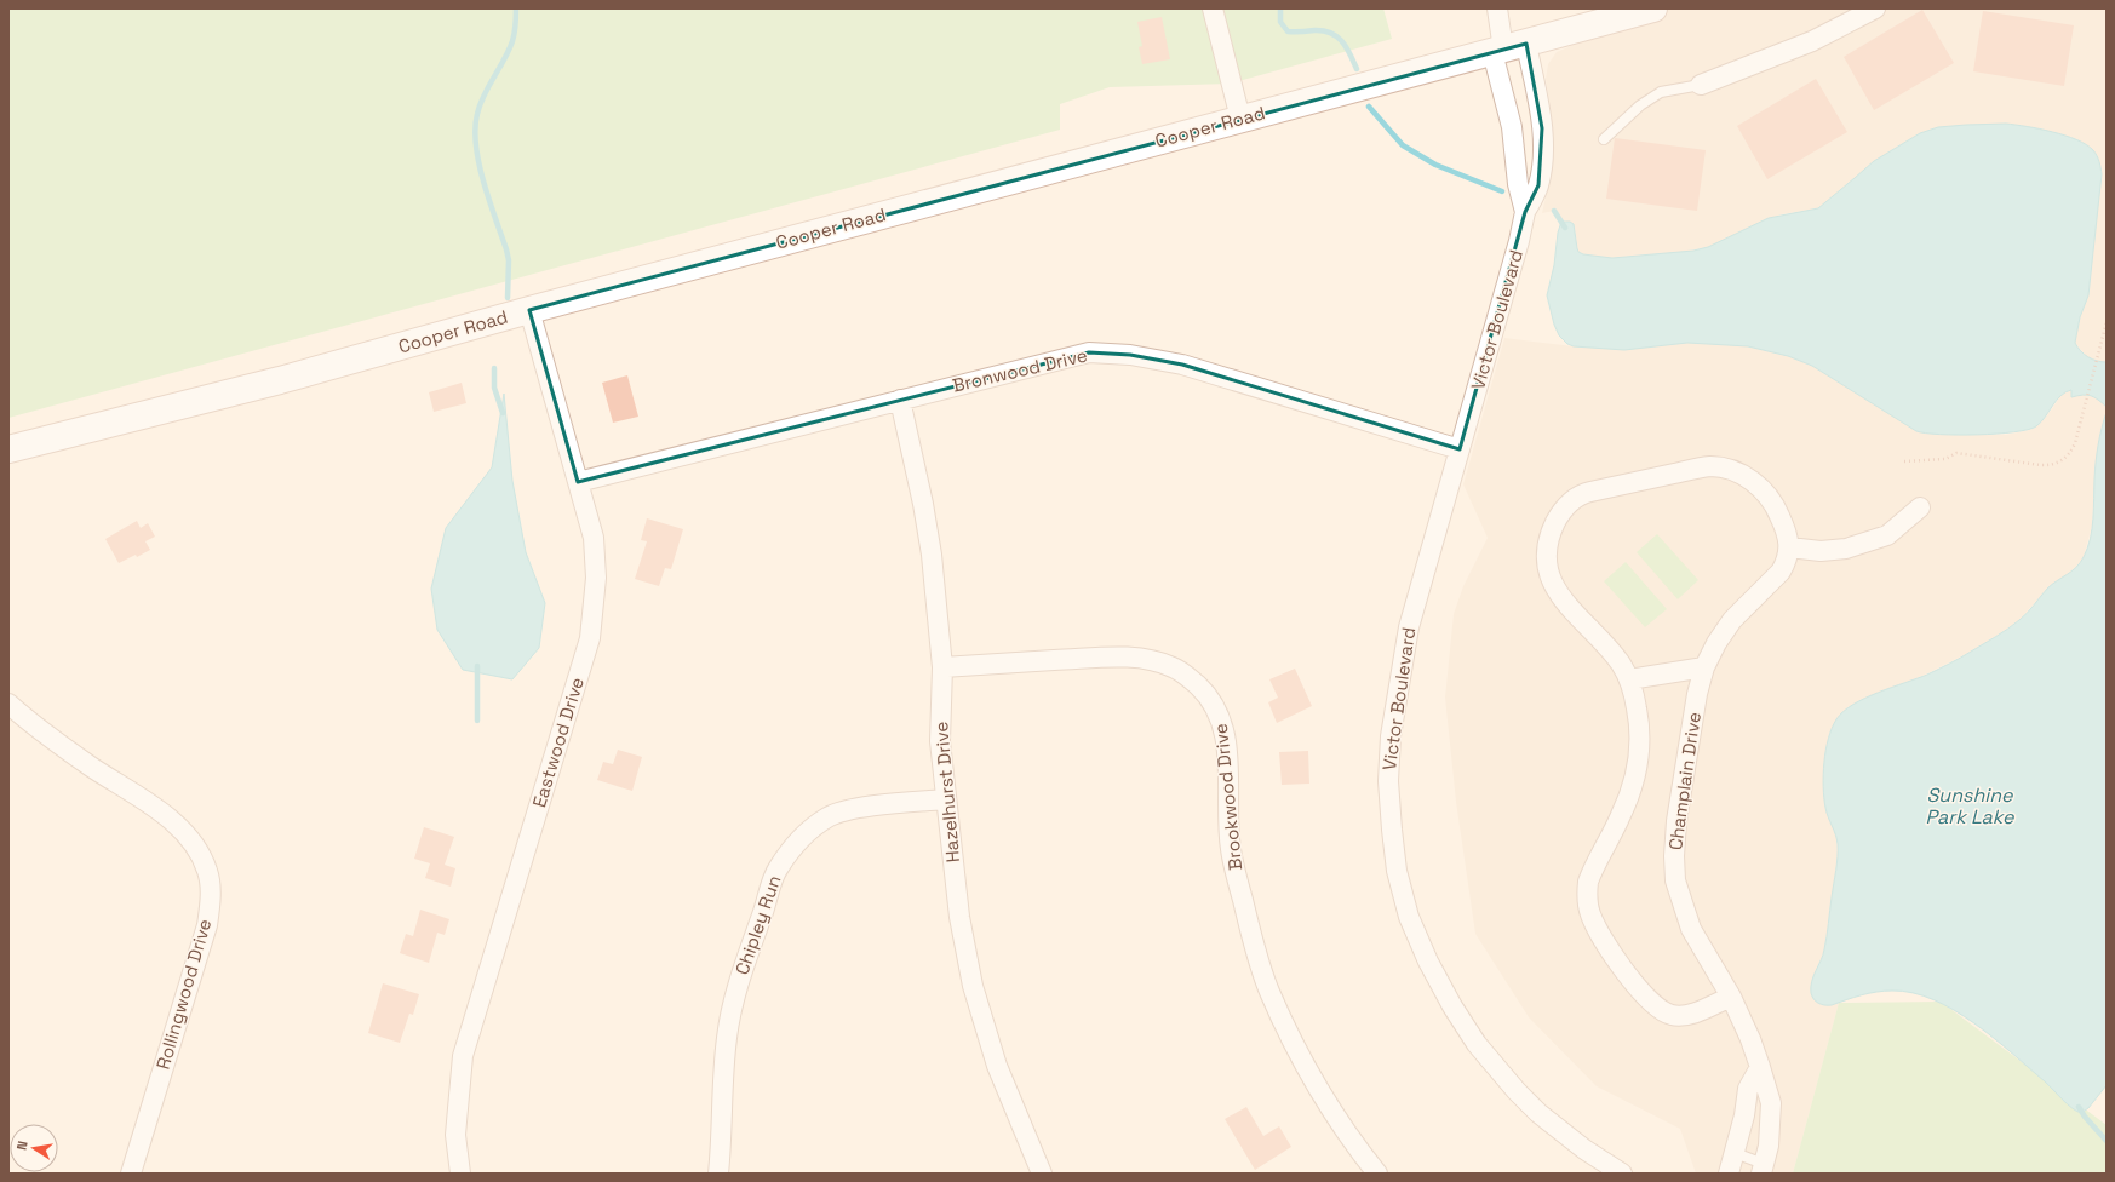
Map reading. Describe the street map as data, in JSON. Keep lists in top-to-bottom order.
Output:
{
  "streets": {
    "street": [
      "Cooper Road",
      "Victor Boulevard",
      "Bronwood Drive",
      "Eastwood Drive",
      "Champlain Drive",
      "Hazelhurst Drive",
      "Brookwood Drive",
      "Chipley Run",
      "Rollingwood Drive"
    ]
  },
  "crossings": [
    ["Cooper Road", "Victor Boulevard"],
    ["Cooper Road", "Eastwood Drive"],
    ["Victor Boulevard", "Bronwood Drive"],
    ["Bronwood Drive", "Eastwood Drive"],
    ["Bronwood Drive", "Hazelhurst Drive"],
    ["Hazelhurst Drive", "Brookwood Drive"],
    ["Hazelhurst Drive", "Chipley Run"]
  ],
  "water": ["Sunshine Park Lake"],
  "north": "left"
}
